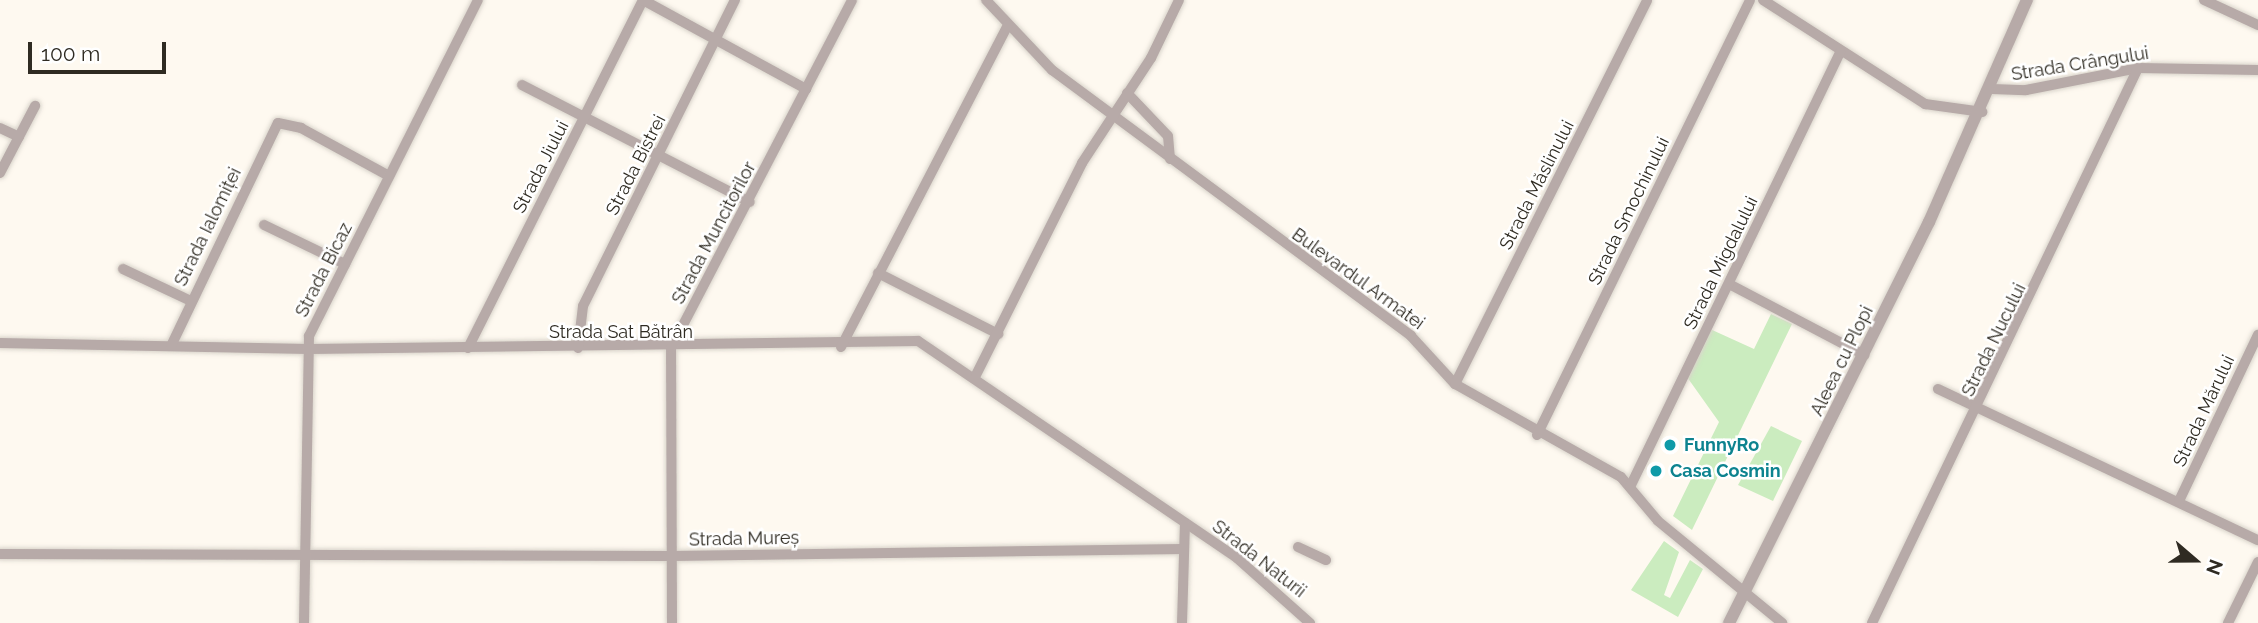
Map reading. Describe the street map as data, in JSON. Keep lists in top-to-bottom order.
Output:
{
  "streets": {
    "street": [
      "Strada Crângului",
      "Strada Bistrei",
      "Strada Jiului",
      "Strada Măslinului",
      "Strada Smochinului",
      "Strada Ialomiței",
      "Strada Muncitorilor",
      "Strada Migdalului",
      "Strada Bicaz",
      "Bulevardul Armatei",
      "Strada Sat Bătrân",
      "Strada Nucului",
      "Aleea cu Plopi",
      "Strada Mărului",
      "Strada Mureș",
      "Strada Naturii"
    ]
  },
  "crossings": [
    ["Strada Crângului", "Strada Nucului"],
    ["Strada Crângului", "Aleea cu Plopi"],
    ["Strada Bistrei", "Strada Sat Bătrân"],
    ["Strada Jiului", "Strada Sat Bătrân"],
    ["Strada Măslinului", "Bulevardul Armatei"],
    ["Strada Smochinului", "Bulevardul Armatei"],
    ["Strada Ialomiței", "Strada Bicaz"],
    ["Strada Ialomiței", "Strada Sat Bătrân"],
    ["Strada Muncitorilor", "Strada Sat Bătrân"],
    ["Strada Muncitorilor", "Strada Mureș"],
    ["Strada Migdalului", "Bulevardul Armatei"],
    ["Strada Bicaz", "Strada Sat Bătrân"],
    ["Strada Bicaz", "Strada Mureș"],
    ["Bulevardul Armatei", "Aleea cu Plopi"],
    ["Strada Sat Bătrân", "Strada Naturii"]
  ],
  "places": ["FunnyRo", "Casa Cosmin"],
  "scale_bar": "100 m",
  "north": "right"
}
